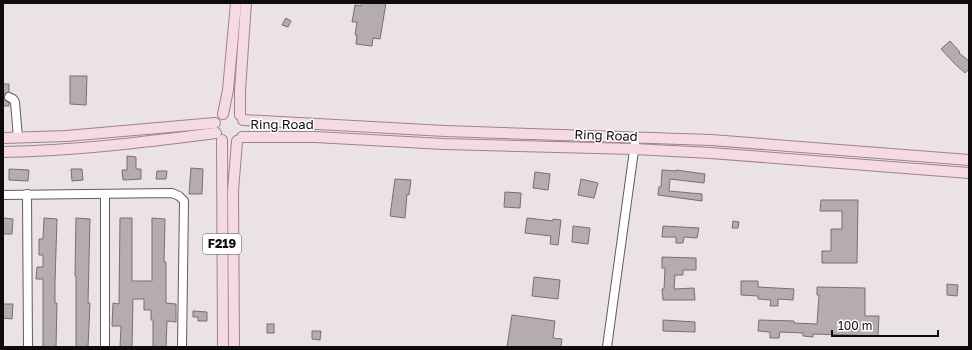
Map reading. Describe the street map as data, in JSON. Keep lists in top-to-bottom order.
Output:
{
  "streets": {
    "main road": ["Ring Road", "F219"]
  },
  "crossings": [
    ["Ring Road", "F219"]
  ],
  "scale_bar": "100 m"
}
